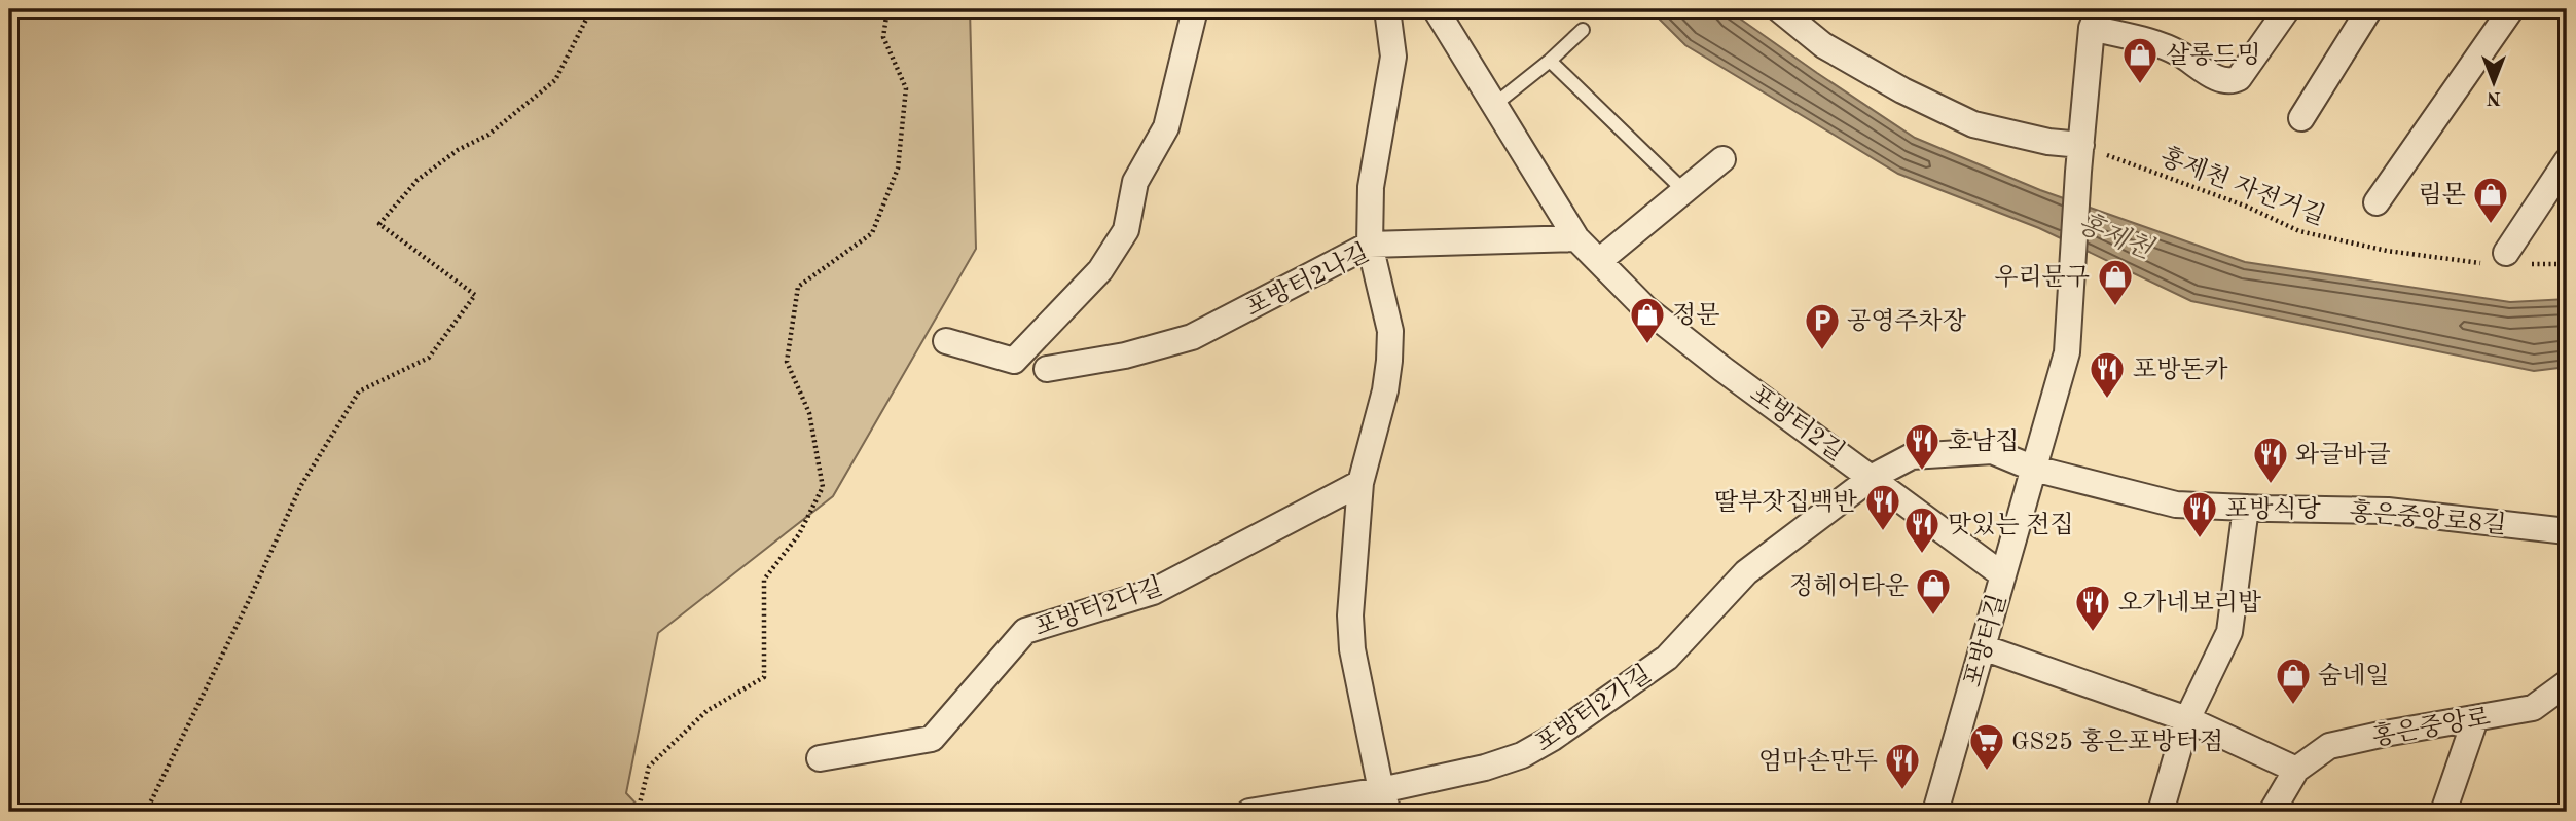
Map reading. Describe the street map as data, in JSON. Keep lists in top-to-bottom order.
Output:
{
  "streets": {
    "street": [
      "포방터2나길",
      "포방터2길",
      "홍은중앙로8길",
      "포방터2다길",
      "포방터길",
      "포방터2가길",
      "홍은중앙로"
    ],
    "path": ["홍제천 자전거길"]
  },
  "crossings": [
    ["홍제천 자전거길", "포방터길"],
    ["포방터2나길", "포방터2길"],
    ["포방터2길", "포방터길"],
    ["포방터2길", "포방터2가길"],
    ["홍은중앙로8길", "포방터길"]
  ],
  "water": ["홍제천"],
  "places": {
    "shop": [
      "살롱드밍",
      "림몬",
      "우리문구",
      "정문",
      "정헤어타운",
      "숨네일"
    ],
    "parking": ["공영주차장"],
    "restaurant": [
      "포방돈카",
      "호남집",
      "와글바글",
      "딸부잣집백반",
      "포방식당",
      "맛있는 전집",
      "오가네보리밥",
      "엄마손만두"
    ],
    "supermarket": ["GS25 홍은포방터점"]
  },
  "north": "bottom"
}
